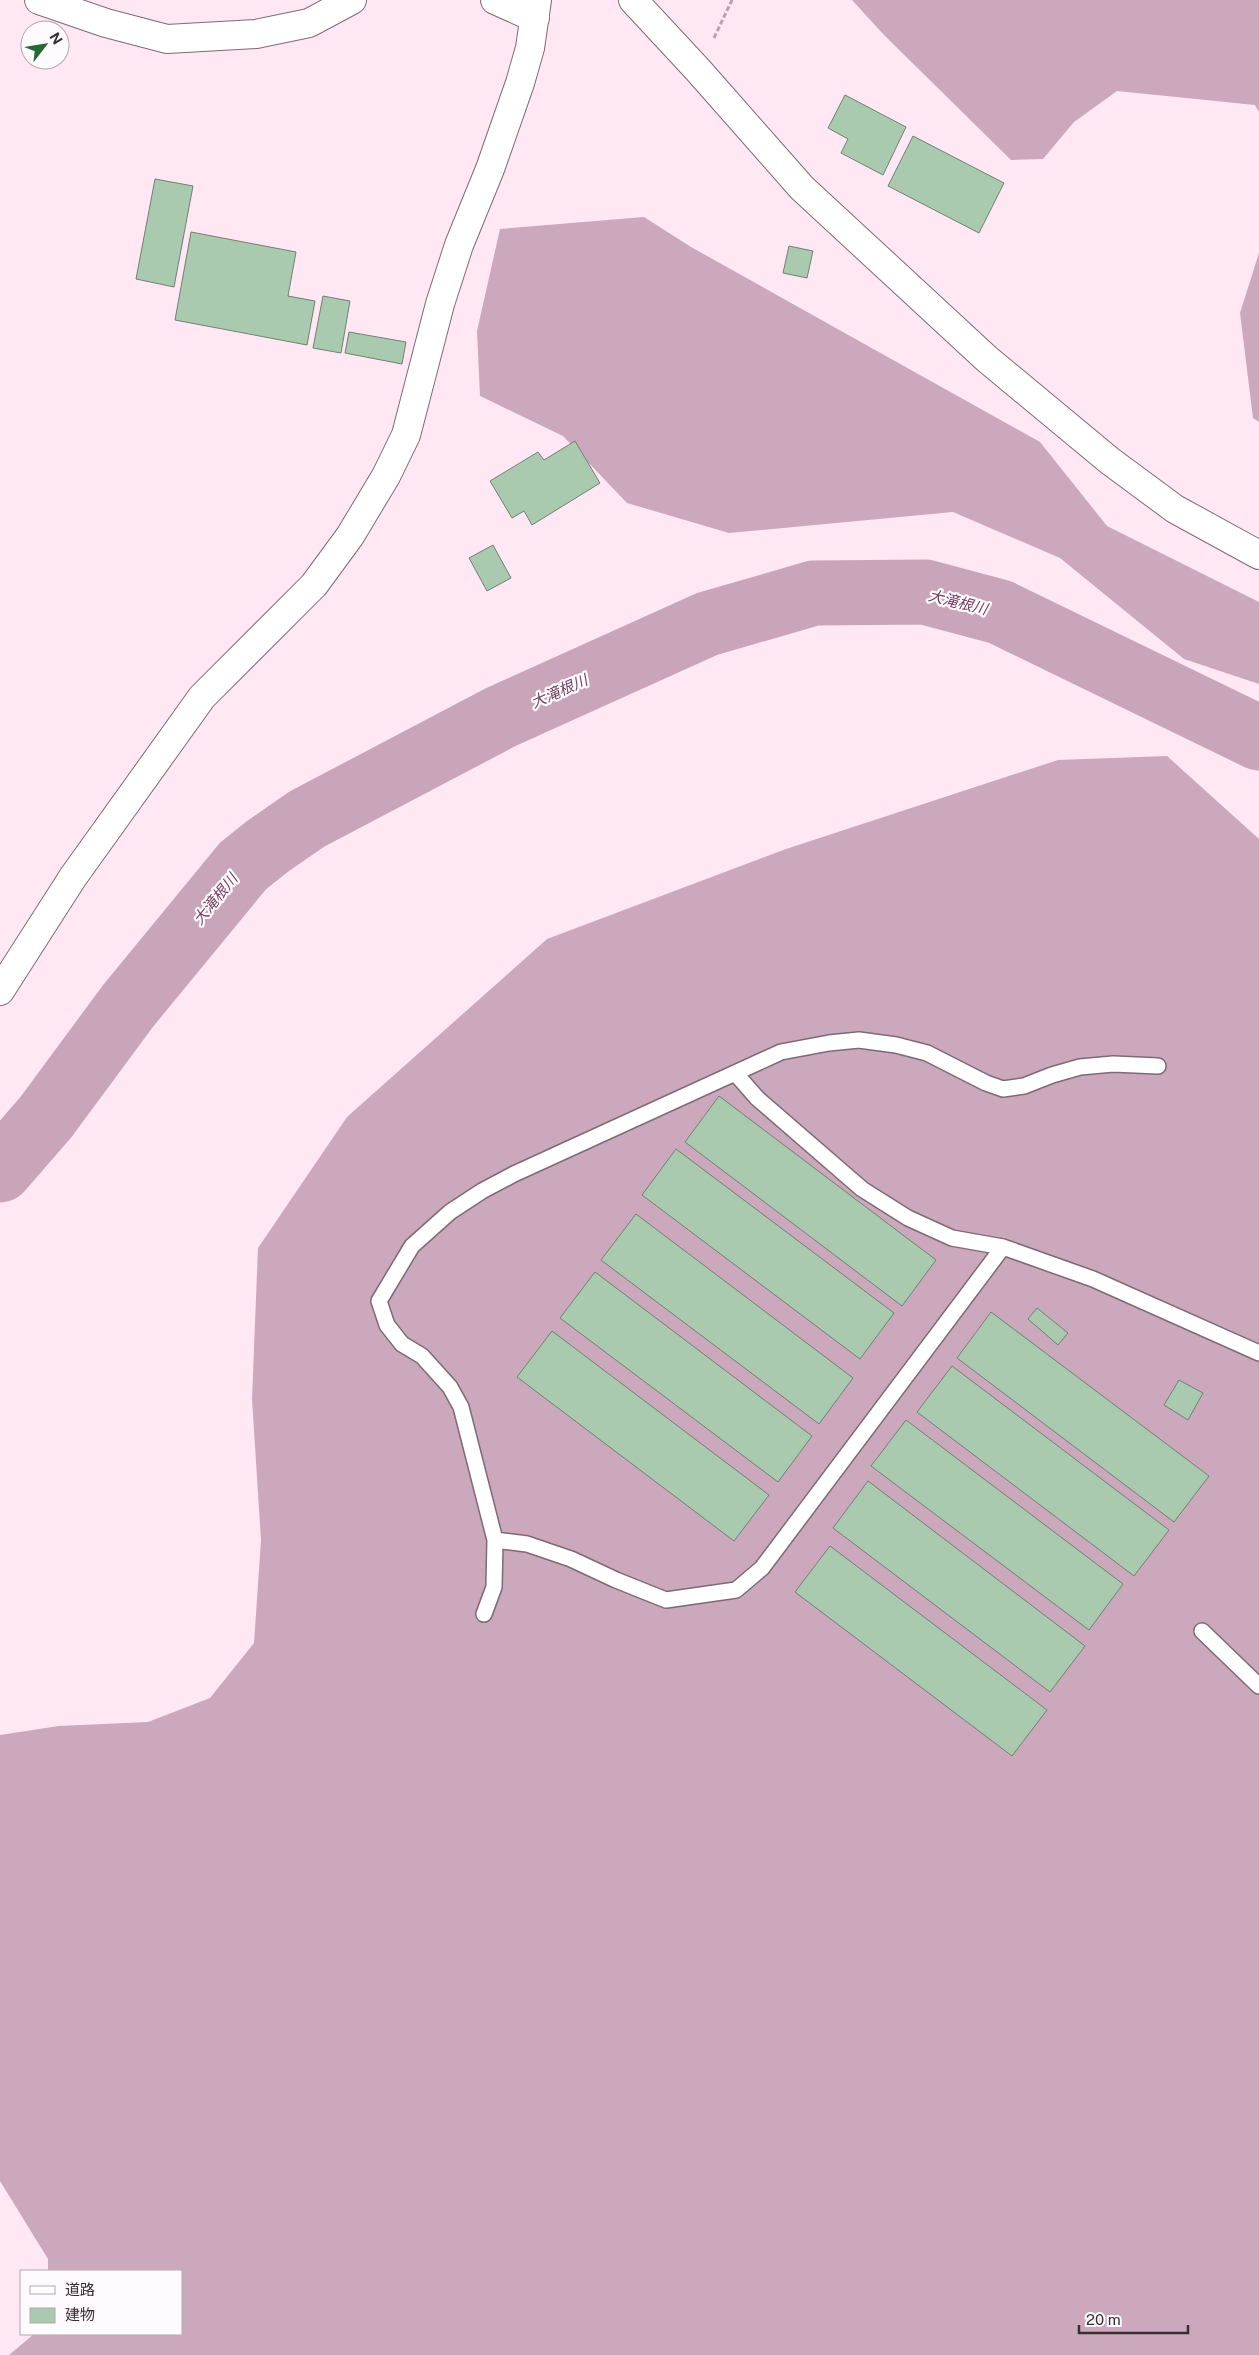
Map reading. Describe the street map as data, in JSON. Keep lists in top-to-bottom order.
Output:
{
  "water": ["大滝根川"],
  "legend": ["道路", "建物"],
  "scale_bar": "20 m",
  "north": "top right"
}
